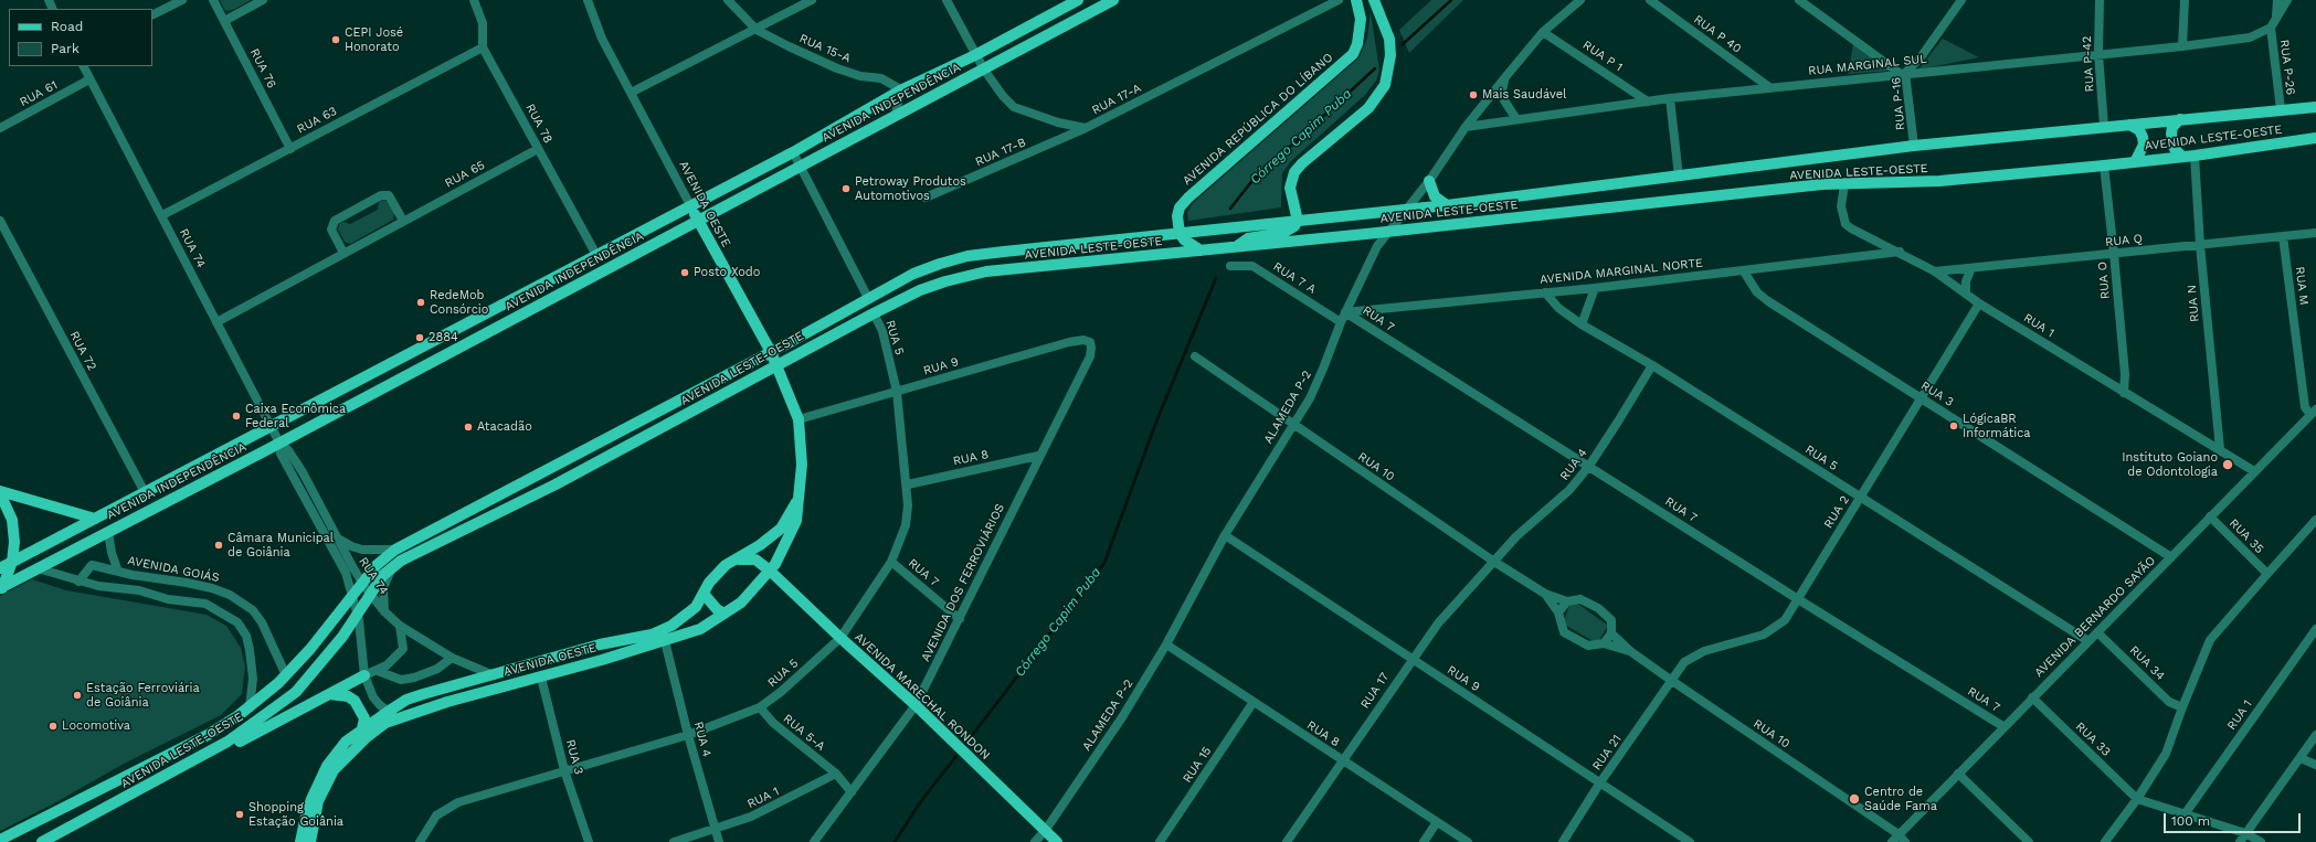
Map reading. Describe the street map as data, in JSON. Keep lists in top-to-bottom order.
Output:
{
  "streets": {
    "main road": [
      "AVENIDA INDEPENDÊNCIA",
      "AVENIDA REPÚBLICA DO LÍBANO",
      "AVENIDA LESTE-OESTE",
      "AVENIDA OESTE",
      "AVENIDA MARECHAL RONDON"
    ],
    "street": [
      "RUA P 40",
      "RUA 15-A",
      "RUA P 1",
      "RUA P-42",
      "RUA MARGINAL SUL",
      "RUA P-26",
      "RUA 76",
      "RUA 61",
      "RUA 17-A",
      "RUA P-16",
      "RUA 63",
      "RUA 78",
      "RUA 17-B",
      "RUA 65",
      "RUA Q",
      "RUA 74",
      "AVENIDA MARGINAL NORTE",
      "RUA 7 A",
      "RUA O",
      "RUA M",
      "RUA N",
      "RUA 7",
      "RUA 1",
      "RUA 5",
      "RUA 72",
      "RUA 9",
      "RUA 3",
      "ALAMEDA P-2",
      "RUA 8",
      "RUA 4",
      "RUA 10",
      "RUA 2",
      "RUA 35",
      "AVENIDA GOIÁS",
      "AVENIDA DOS FERROVIÁRIOS",
      "AVENIDA BERNARDO SAYÃO",
      "RUA 34",
      "RUA 17",
      "RUA 5-A",
      "RUA 33",
      "RUA 21",
      "RUA 15"
    ]
  },
  "crossings": [
    ["RUA P 40", "RUA MARGINAL SUL"],
    ["RUA 15-A", "AVENIDA INDEPENDÊNCIA"],
    ["RUA P 1", "RUA MARGINAL SUL"],
    ["RUA P 1", "ALAMEDA P-2"],
    ["RUA P-42", "RUA MARGINAL SUL"],
    ["RUA P-42", "AVENIDA LESTE-OESTE"],
    ["RUA MARGINAL SUL", "RUA P-26"],
    ["RUA MARGINAL SUL", "RUA P-16"],
    ["RUA MARGINAL SUL", "ALAMEDA P-2"],
    ["RUA P-26", "AVENIDA LESTE-OESTE"],
    ["RUA 76", "RUA 63"],
    ["RUA 61", "RUA 74"],
    ["RUA 17-A", "AVENIDA INDEPENDÊNCIA"],
    ["RUA 17-A", "RUA 17-B"],
    ["AVENIDA INDEPENDÊNCIA", "RUA 78"],
    ["AVENIDA INDEPENDÊNCIA", "AVENIDA OESTE"],
    ["AVENIDA INDEPENDÊNCIA", "RUA 74"],
    ["AVENIDA INDEPENDÊNCIA", "RUA 72"],
    ["RUA P-16", "AVENIDA LESTE-OESTE"],
    ["AVENIDA REPÚBLICA DO LÍBANO", "AVENIDA LESTE-OESTE"],
    ["RUA 63", "RUA 78"],
    ["RUA 63", "RUA 74"],
    ["RUA 78", "RUA 65"],
    ["AVENIDA LESTE-OESTE", "AVENIDA OESTE"],
    ["AVENIDA LESTE-OESTE", "RUA 74"],
    ["AVENIDA LESTE-OESTE", "RUA O"],
    ["AVENIDA LESTE-OESTE", "RUA N"],
    ["AVENIDA LESTE-OESTE", "RUA 1"],
    ["AVENIDA LESTE-OESTE", "RUA 5"],
    ["AVENIDA LESTE-OESTE", "ALAMEDA P-2"],
    ["AVENIDA LESTE-OESTE", "AVENIDA GOIÁS"],
    ["RUA 65", "RUA 74"],
    ["AVENIDA OESTE", "RUA 74"],
    ["AVENIDA OESTE", "RUA 9"],
    ["AVENIDA OESTE", "RUA 3"],
    ["AVENIDA OESTE", "RUA 4"],
    ["AVENIDA OESTE", "AVENIDA MARECHAL RONDON"],
    ["RUA Q", "RUA O"],
    ["RUA Q", "RUA M"],
    ["RUA Q", "RUA N"],
    ["RUA Q", "RUA 1"],
    ["AVENIDA MARGINAL NORTE", "RUA 7"],
    ["AVENIDA MARGINAL NORTE", "RUA 1"],
    ["AVENIDA MARGINAL NORTE", "RUA 5"],
    ["AVENIDA MARGINAL NORTE", "RUA 3"],
    ["AVENIDA MARGINAL NORTE", "ALAMEDA P-2"],
    ["RUA 7 A", "ALAMEDA P-2"],
    ["RUA O", "RUA 1"],
    ["RUA M", "AVENIDA BERNARDO SAYÃO"],
    ["RUA N", "RUA 1"],
    ["RUA 7", "RUA 5"],
    ["RUA 7", "ALAMEDA P-2"],
    ["RUA 7", "RUA 4"],
    ["RUA 7", "RUA 2"],
    ["RUA 7", "AVENIDA DOS FERROVIÁRIOS"],
    ["RUA 7", "AVENIDA BERNARDO SAYÃO"],
    ["RUA 1", "RUA 4"],
    ["RUA 1", "RUA 2"],
    ["RUA 1", "AVENIDA BERNARDO SAYÃO"],
    ["RUA 1", "RUA 5-A"],
    ["RUA 5", "RUA 9"],
    ["RUA 5", "RUA 3"],
    ["RUA 5", "RUA 8"],
    ["RUA 5", "RUA 4"],
    ["RUA 5", "RUA 2"],
    ["RUA 5", "AVENIDA BERNARDO SAYÃO"],
    ["RUA 5", "AVENIDA MARECHAL RONDON"],
    ["RUA 5", "RUA 5-A"],
    ["RUA 9", "ALAMEDA P-2"],
    ["RUA 9", "AVENIDA DOS FERROVIÁRIOS"],
    ["RUA 9", "RUA 17"],
    ["RUA 9", "RUA 21"],
    ["RUA 3", "RUA 2"],
    ["RUA 3", "AVENIDA BERNARDO SAYÃO"],
    ["ALAMEDA P-2", "RUA 8"],
    ["ALAMEDA P-2", "RUA 10"],
    ["ALAMEDA P-2", "AVENIDA MARECHAL RONDON"],
    ["RUA 8", "AVENIDA DOS FERROVIÁRIOS"],
    ["RUA 8", "RUA 17"],
    ["RUA 8", "RUA 15"],
    ["RUA 4", "RUA 10"],
    ["RUA 4", "RUA 17"],
    ["RUA 10", "RUA 2"],
    ["RUA 10", "AVENIDA BERNARDO SAYÃO"],
    ["RUA 10", "RUA 17"],
    ["RUA 10", "RUA 21"],
    ["RUA 2", "RUA 21"],
    ["RUA 35", "AVENIDA BERNARDO SAYÃO"],
    ["AVENIDA DOS FERROVIÁRIOS", "AVENIDA MARECHAL RONDON"],
    ["AVENIDA BERNARDO SAYÃO", "RUA 34"],
    ["AVENIDA BERNARDO SAYÃO", "RUA 33"]
  ],
  "water": ["Córrego Capim Puba"],
  "places": [
    "CEPI José Honorato",
    "Mais Saudável",
    "Petroway Produtos Automotivos",
    "Posto Xodo",
    "RedeMob Consórcio",
    "2884",
    "Caixa Econômica Federal",
    "LógicaBR Informática",
    "Atacadão",
    "Instituto Goiano de Odontologia",
    "Câmara Municipal de Goiânia",
    "Estação Ferroviária de Goiânia",
    "Locomotiva",
    "Centro de Saúde Fama",
    "Shopping Estação Goiânia"
  ],
  "legend": ["Road", "Park"],
  "scale_bar": "100 m"
}
